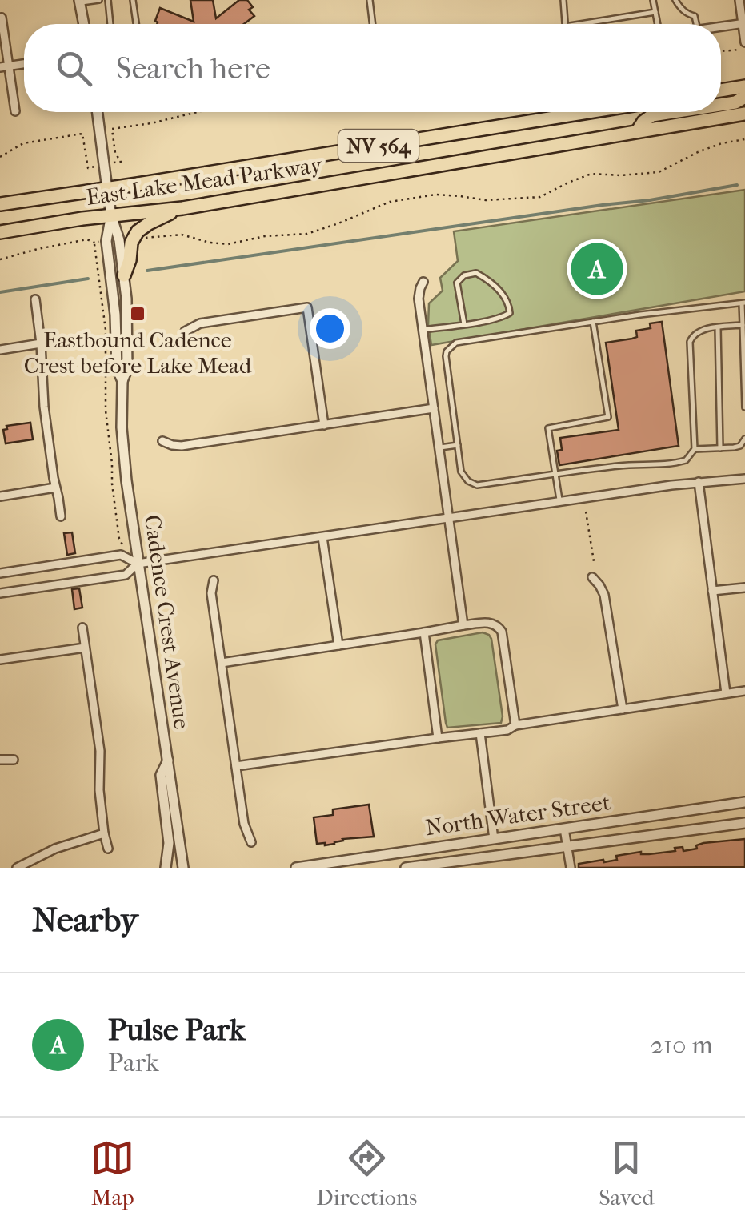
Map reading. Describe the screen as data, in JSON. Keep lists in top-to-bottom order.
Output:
{
  "streets": {
    "main road": ["NV 564", "East Lake Mead Parkway"],
    "street": ["Cadence Crest Avenue", "North Water Street"]
  },
  "crossings": [
    ["East Lake Mead Parkway", "Cadence Crest Avenue"]
  ],
  "places": {
    "transit": ["Eastbound Cadence Crest before Lake Mead"]
  },
  "page": {
    "search": "Search here",
    "pins": "A",
    "heading": "Nearby",
    "list": [
      {
        "mark": "A",
        "name": "Pulse Park",
        "note": "Park",
        "value": "210 m"
      }
    ],
    "nav": ["Map", "Directions", "Saved"]
  }
}
